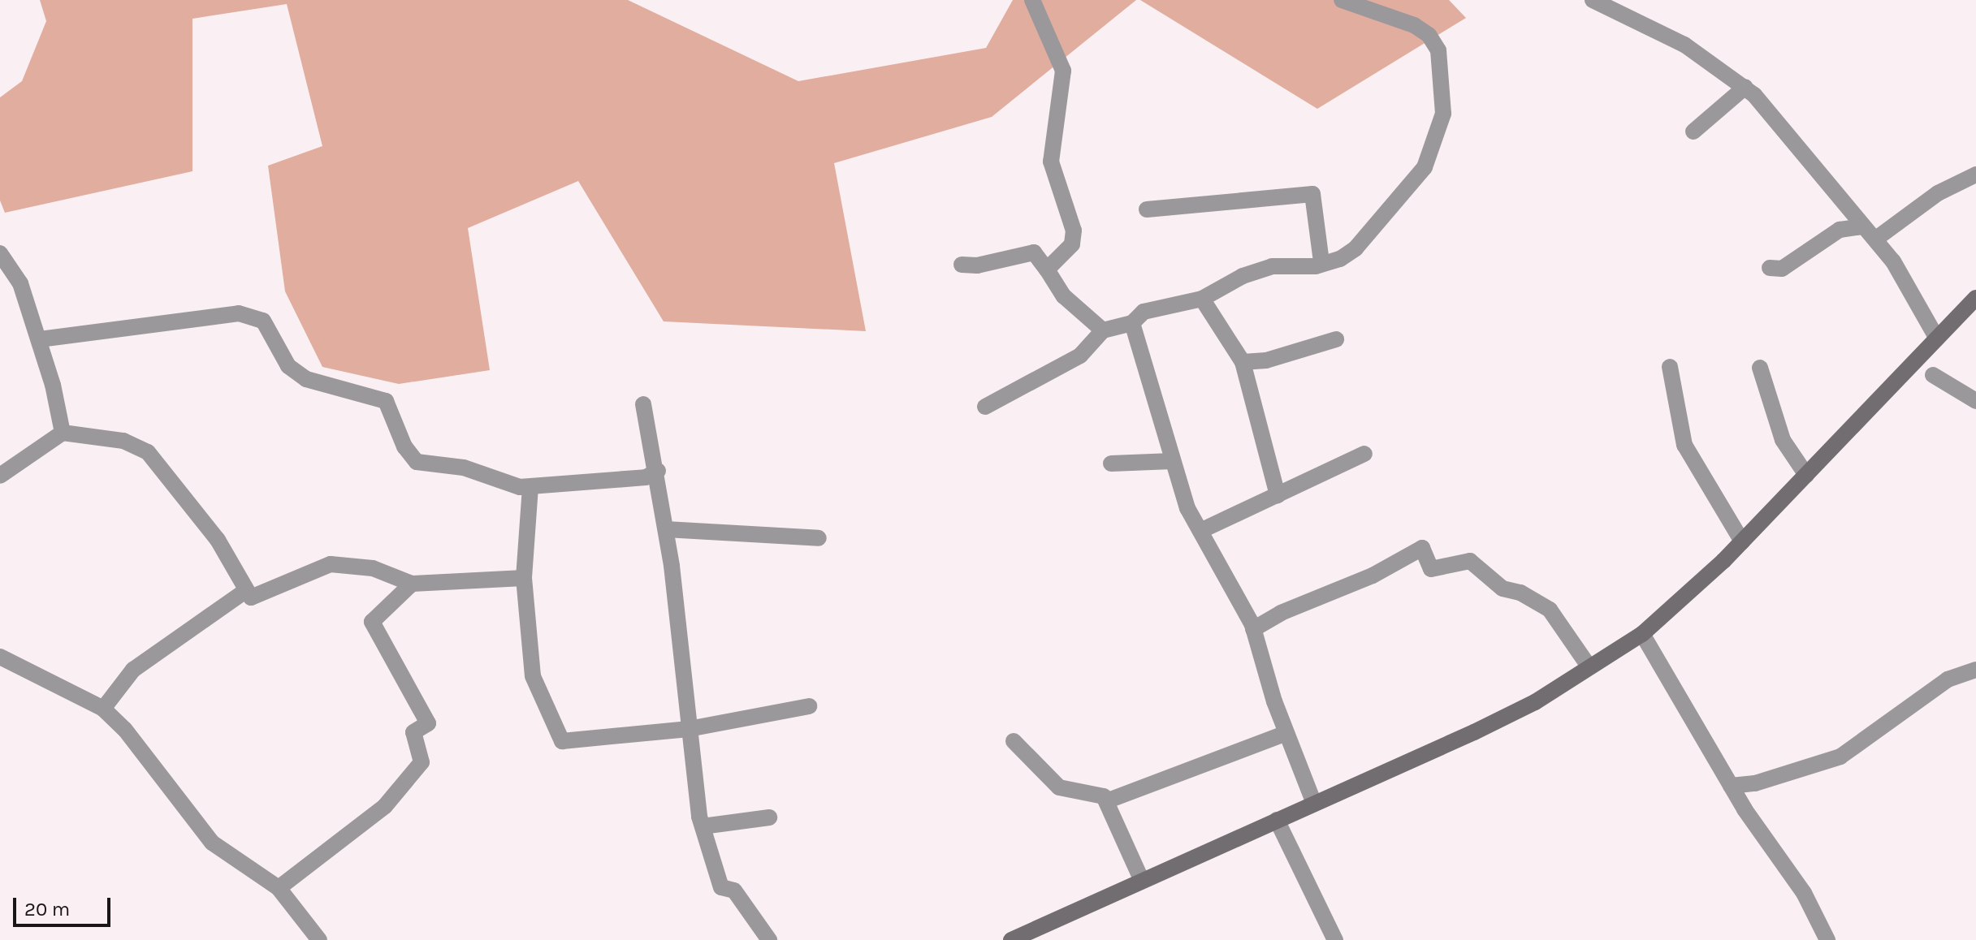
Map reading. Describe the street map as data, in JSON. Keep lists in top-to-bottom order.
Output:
{
  "scale_bar": "20 m"
}
